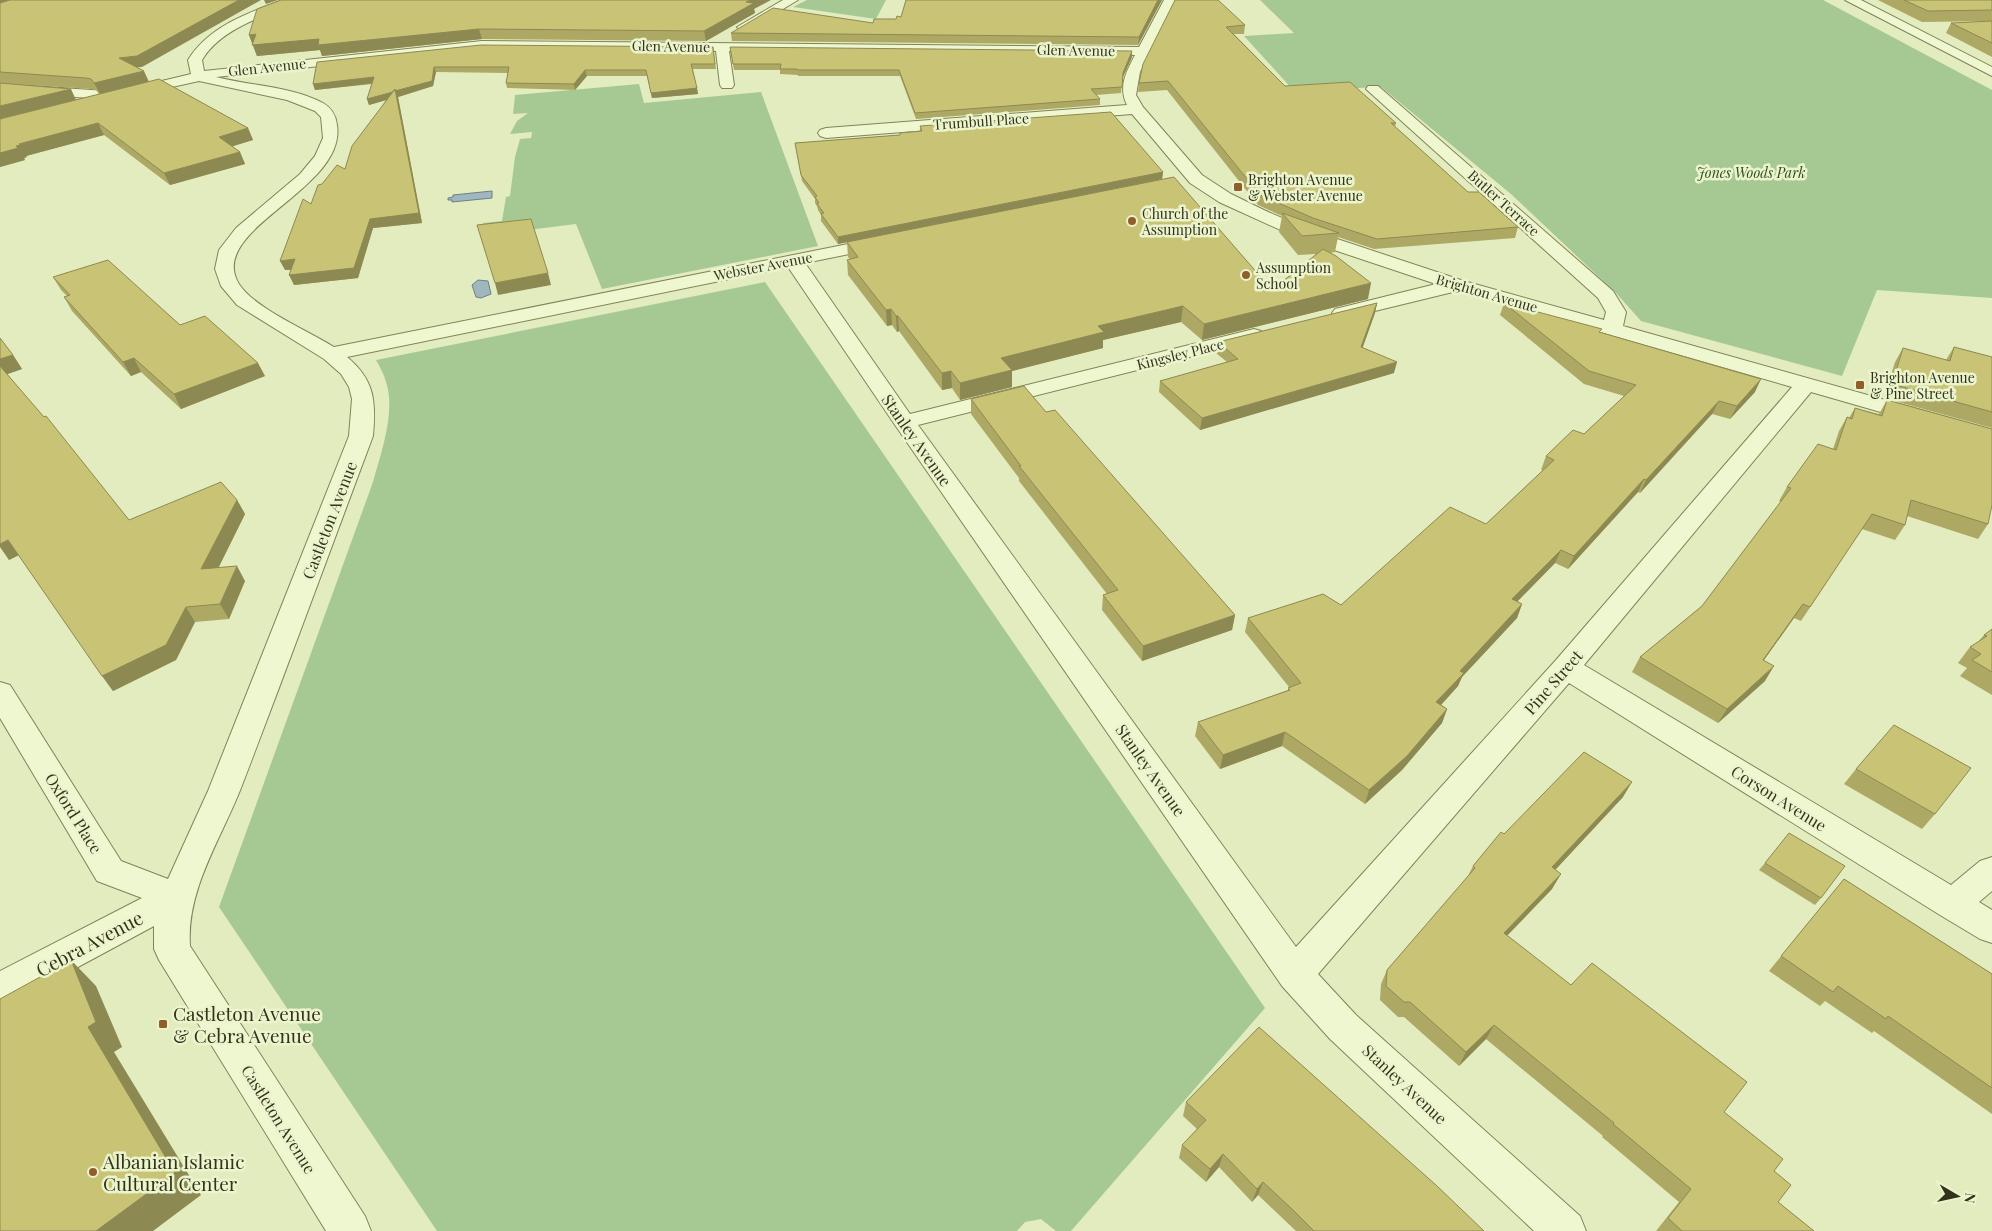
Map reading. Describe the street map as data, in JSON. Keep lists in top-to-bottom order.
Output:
{
  "streets": {
    "street": [
      "Glen Avenue",
      "Trumbull Place",
      "Butler Terrace",
      "Webster Avenue",
      "Brighton Avenue",
      "Kingsley Place",
      "Stanley Avenue",
      "Castleton Avenue",
      "Pine Street",
      "Corson Avenue",
      "Oxford Place",
      "Cebra Avenue"
    ]
  },
  "crossings": [
    ["Glen Avenue", "Brighton Avenue"],
    ["Glen Avenue", "Castleton Avenue"],
    ["Trumbull Place", "Brighton Avenue"],
    ["Butler Terrace", "Brighton Avenue"],
    ["Webster Avenue", "Stanley Avenue"],
    ["Webster Avenue", "Castleton Avenue"],
    ["Brighton Avenue", "Pine Street"],
    ["Kingsley Place", "Stanley Avenue"],
    ["Stanley Avenue", "Pine Street"],
    ["Castleton Avenue", "Oxford Place"],
    ["Castleton Avenue", "Cebra Avenue"],
    ["Pine Street", "Corson Avenue"],
    ["Oxford Place", "Cebra Avenue"]
  ],
  "parks": ["Jones Woods Park"],
  "places": {
    "transit": ["Brighton Avenue & Webster Avenue", "Brighton Avenue & Pine Street", "Castleton Avenue & Cebra Avenue"],
    "other": ["Church of the Assumption", "Assumption School", "Albanian Islamic Cultural Center"]
  },
  "north": "right"
}
